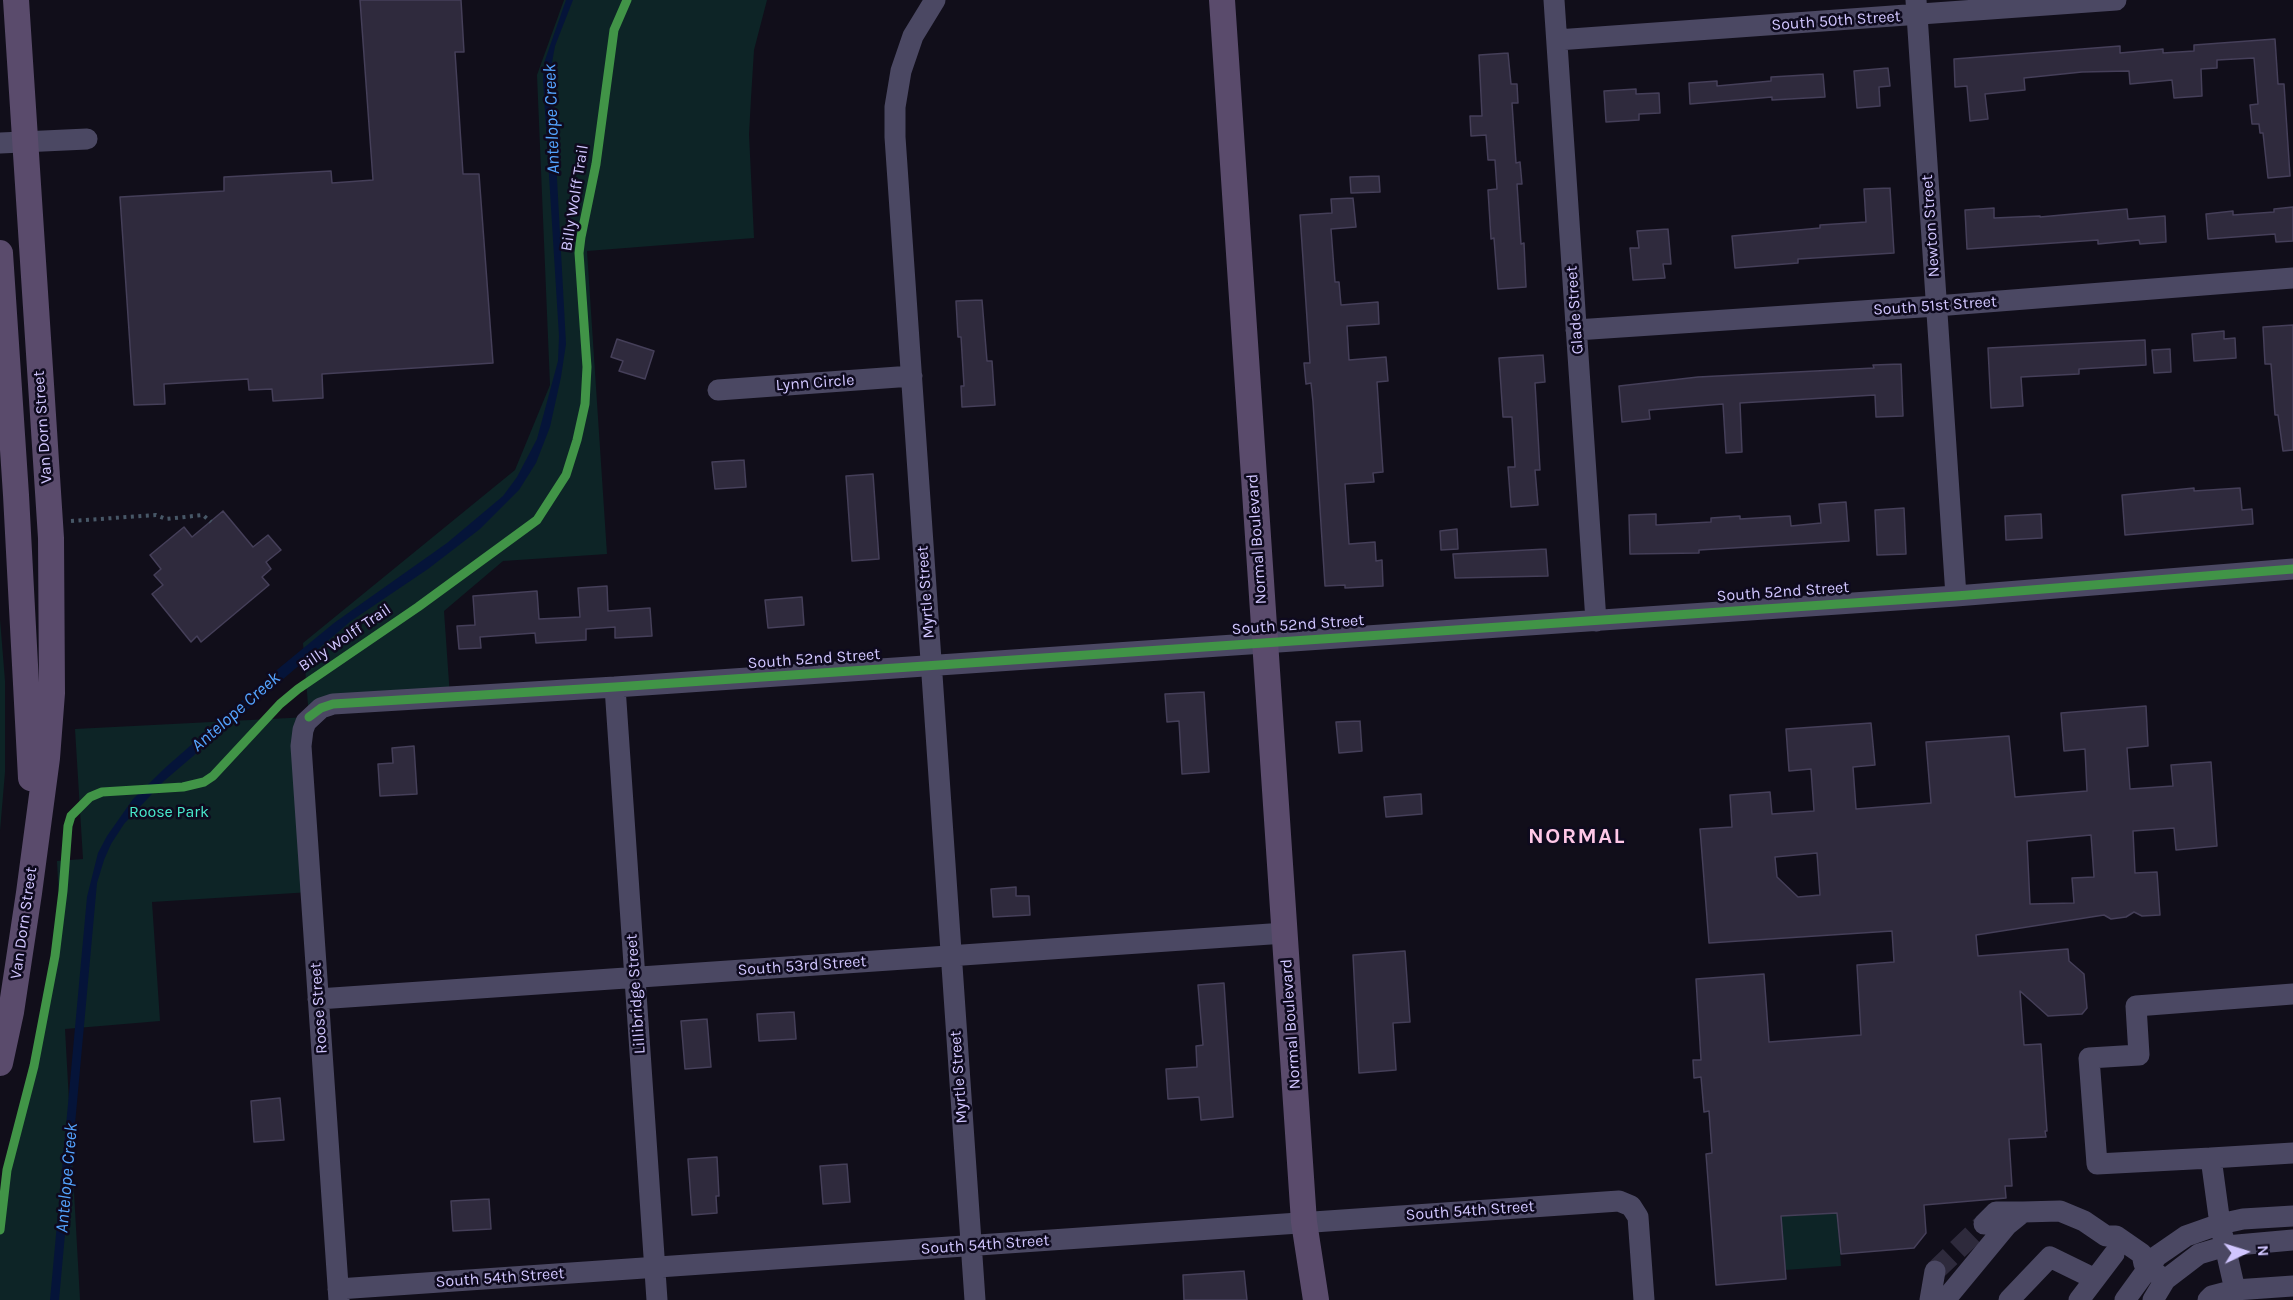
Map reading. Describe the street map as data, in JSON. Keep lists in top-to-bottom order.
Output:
{
  "streets": {
    "main road": ["Van Dorn Street", "Normal Boulevard"],
    "street": [
      "South 50th Street",
      "Newton Street",
      "South 51st Street",
      "Glade Street",
      "Lynn Circle",
      "Myrtle Street",
      "South 52nd Street",
      "South 53rd Street",
      "Lillibridge Street",
      "Roose Street",
      "South 54th Street"
    ],
    "cycle path": ["Billy Wolff Trail"]
  },
  "crossings": [
    ["South 50th Street", "Newton Street"],
    ["South 50th Street", "Glade Street"],
    ["Newton Street", "South 51st Street"],
    ["Newton Street", "South 52nd Street"],
    ["South 51st Street", "Glade Street"],
    ["Glade Street", "South 52nd Street"],
    ["Lynn Circle", "Myrtle Street"],
    ["Normal Boulevard", "South 52nd Street"],
    ["Normal Boulevard", "South 53rd Street"],
    ["Normal Boulevard", "South 54th Street"],
    ["Myrtle Street", "South 52nd Street"],
    ["Myrtle Street", "South 53rd Street"],
    ["Myrtle Street", "South 54th Street"],
    ["South 52nd Street", "Lillibridge Street"],
    ["South 52nd Street", "Roose Street"],
    ["South 53rd Street", "Lillibridge Street"],
    ["South 53rd Street", "Roose Street"],
    ["Lillibridge Street", "South 54th Street"],
    ["Roose Street", "South 54th Street"]
  ],
  "districts": ["NORMAL"],
  "water": ["Antelope Creek"],
  "parks": ["Roose Park"],
  "north": "right"
}
